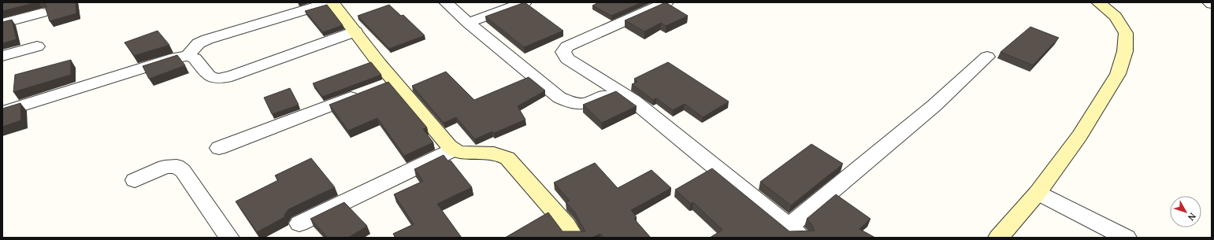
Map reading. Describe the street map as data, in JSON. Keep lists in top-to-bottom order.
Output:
{
  "north": "bottom right"
}
